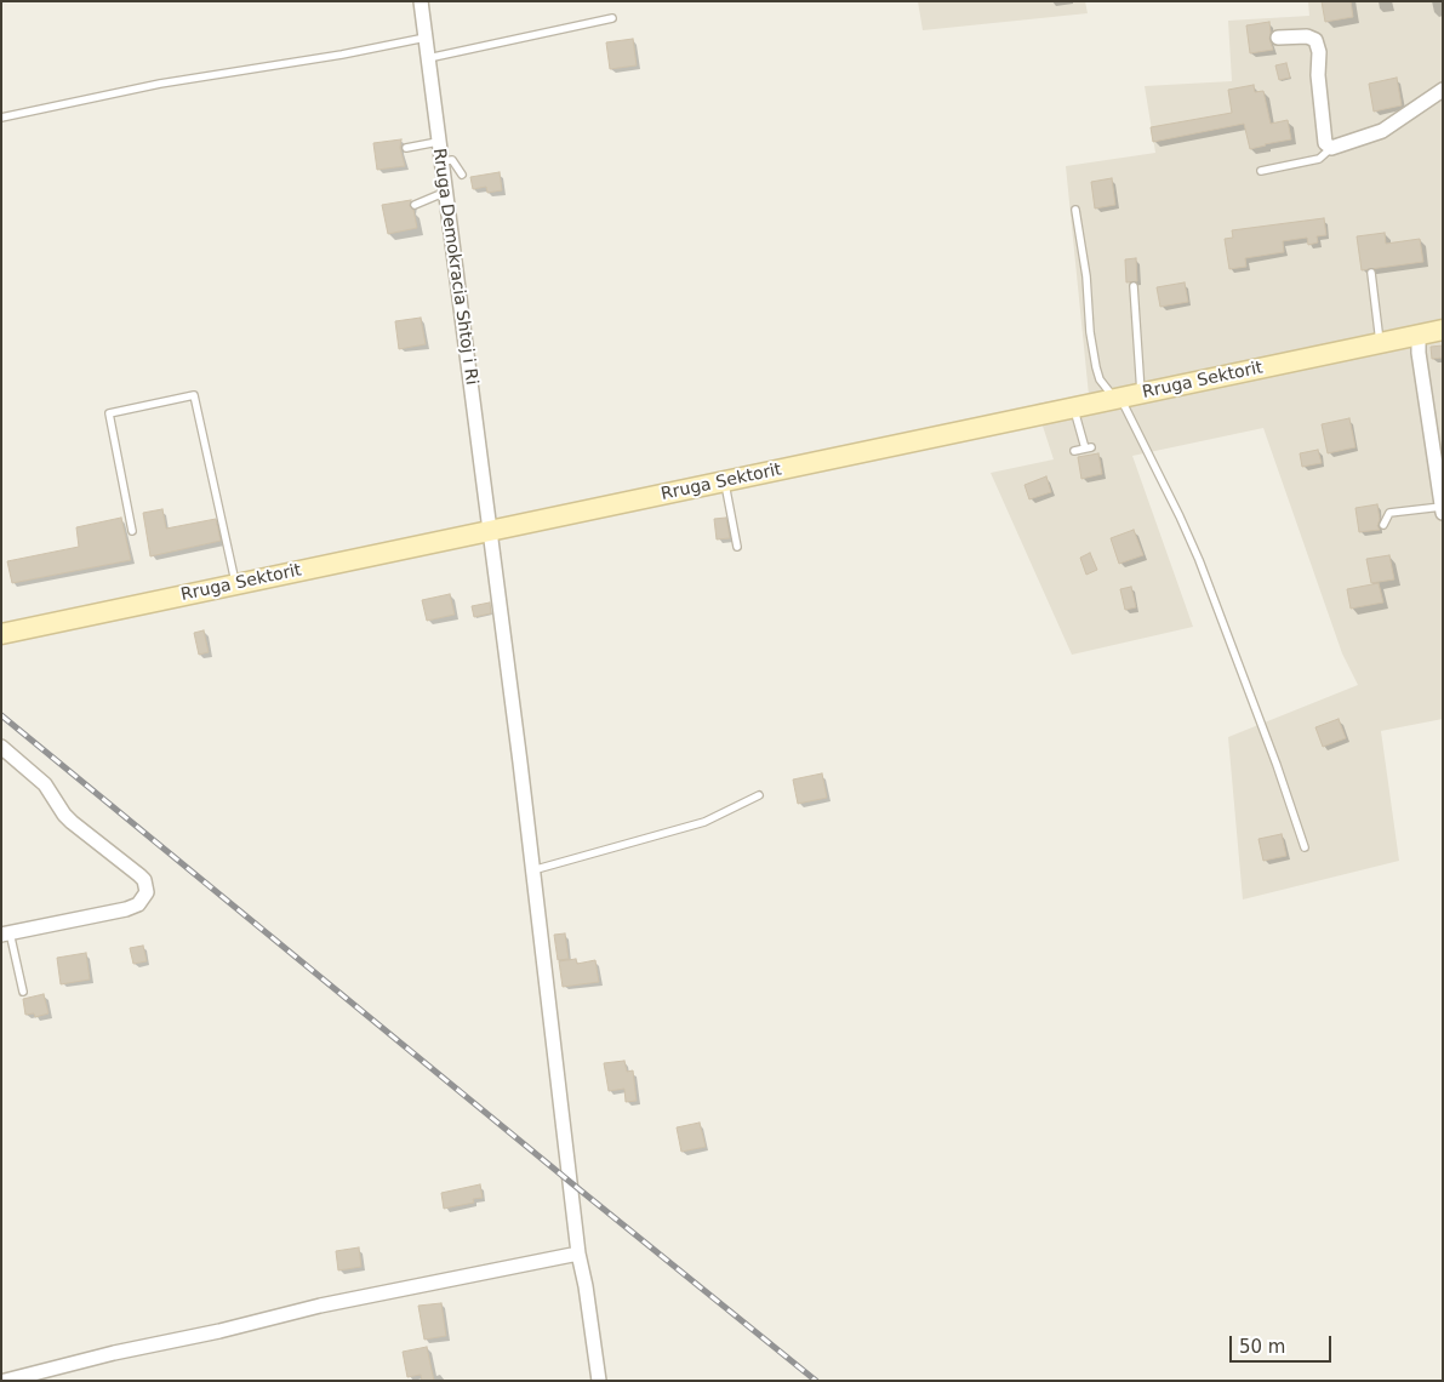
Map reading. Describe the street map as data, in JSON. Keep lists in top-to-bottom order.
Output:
{
  "streets": {
    "street": ["Rruga Demokracia Shtoj i Ri", "Rruga Sektorit"]
  },
  "crossings": [
    ["Rruga Demokracia Shtoj i Ri", "Rruga Sektorit"]
  ],
  "scale_bar": "50 m"
}
